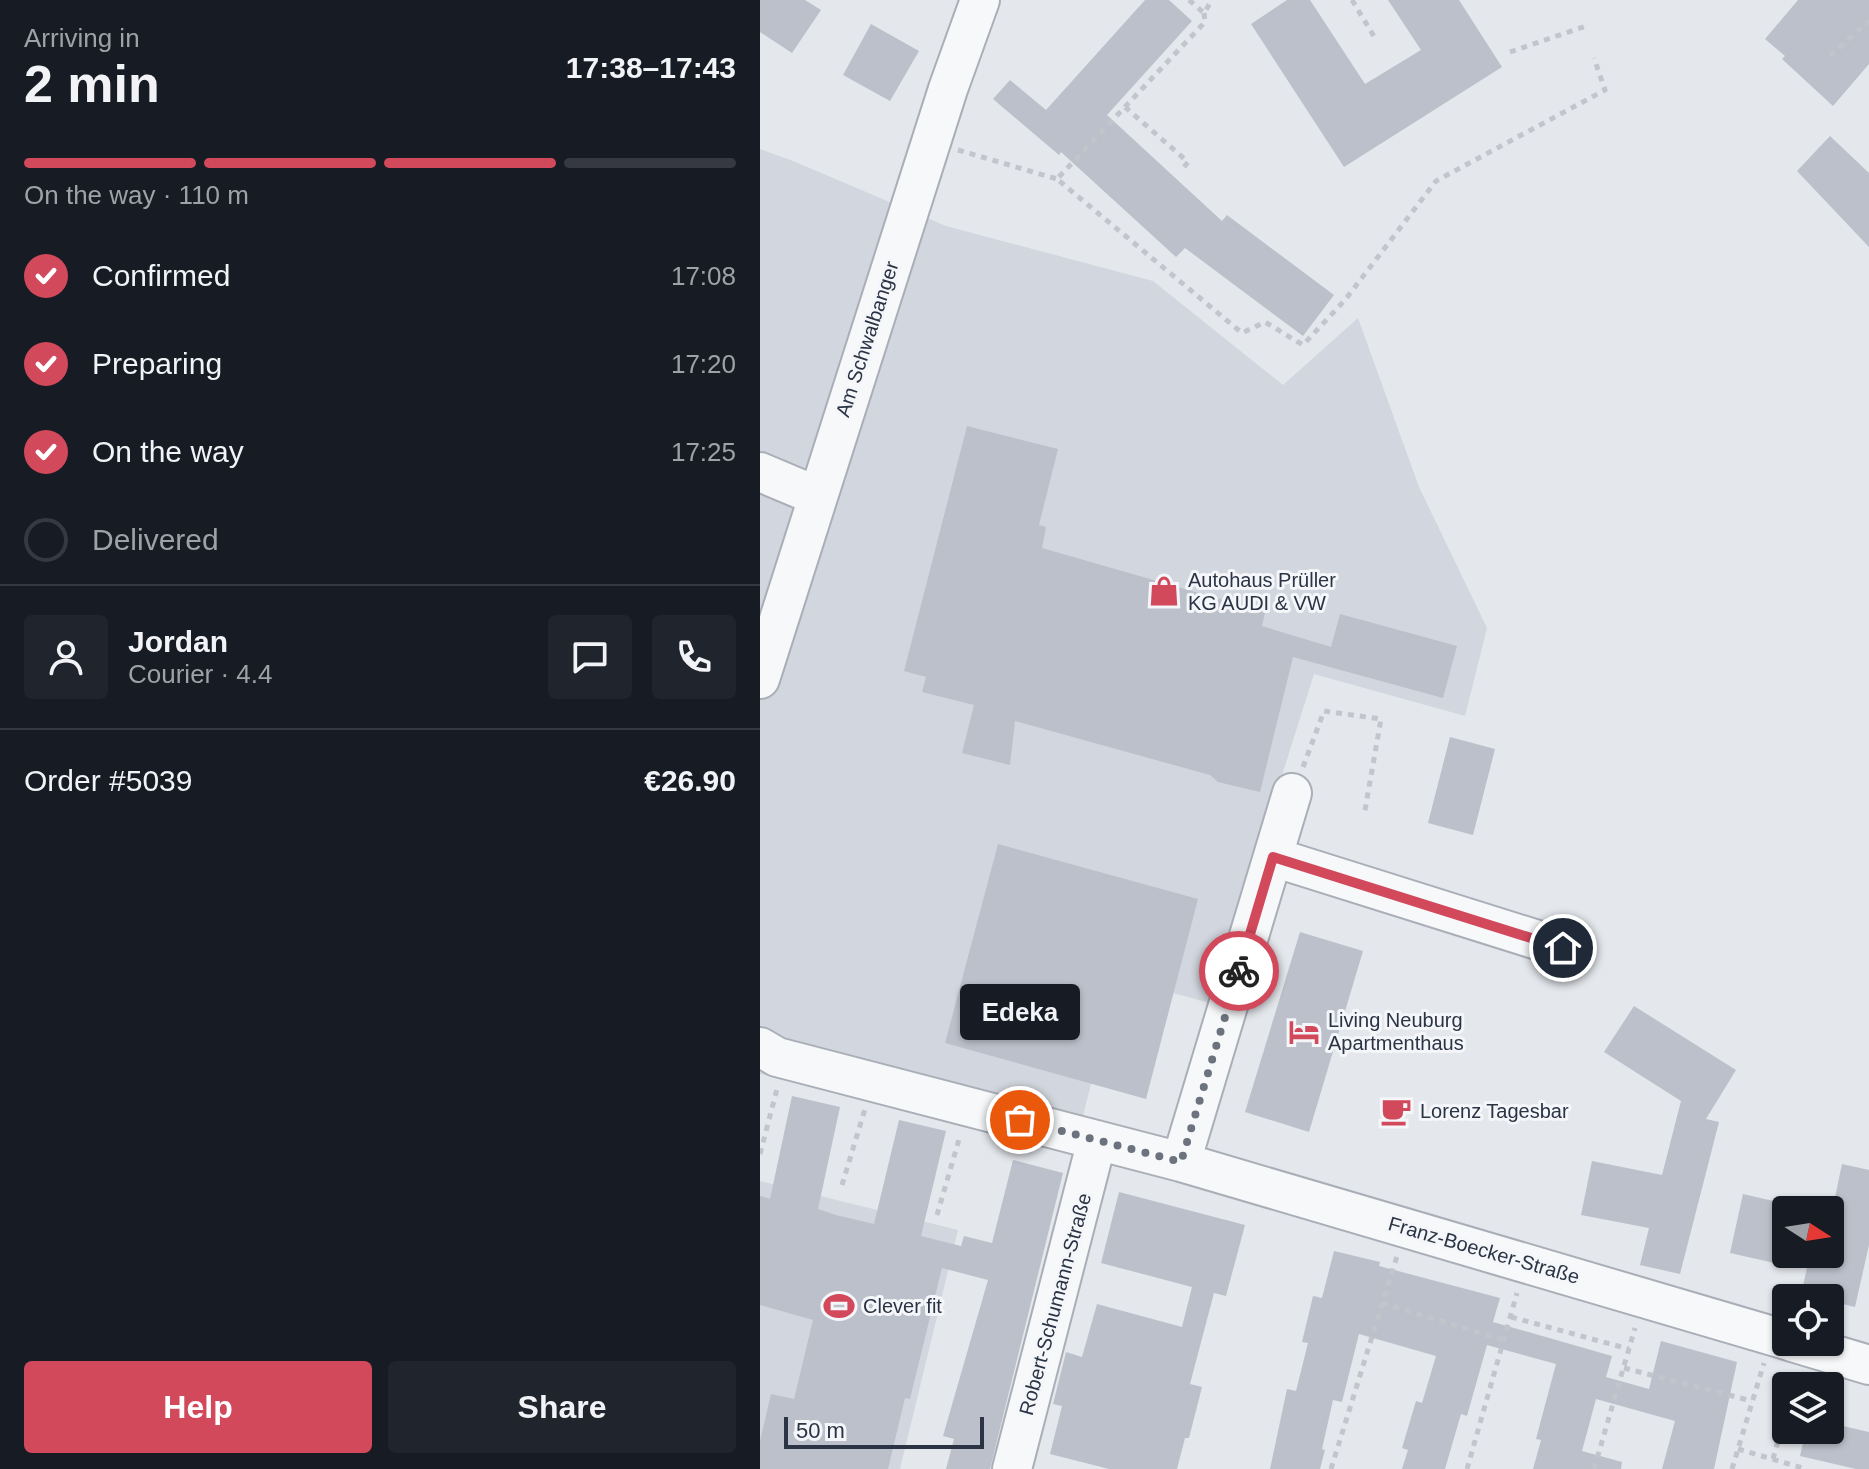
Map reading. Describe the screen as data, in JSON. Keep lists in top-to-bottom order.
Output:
{
  "streets": {
    "street": ["Am Schwalbanger", "Franz-Boecker-Straße", "Robert-Schumann-Straße"]
  },
  "crossings": [
    ["Franz-Boecker-Straße", "Robert-Schumann-Straße"]
  ],
  "places": {
    "shop": ["Autohaus Prüller KG AUDI & VW"],
    "hotel": ["Living Neuburg Apartmenthaus"],
    "cafe": ["Lorenz Tagesbar"],
    "other": ["Edeka"],
    "sports": ["Clever fit"]
  },
  "scale_bar": "50 m",
  "north": "right",
  "page": {
    "heading": ["2 min", "Arriving in", "17:38–17:43"],
    "panel": [
      "Jordan",
      "Courier · 4.4",
      "Order #5039",
      "€26.90"
    ],
    "bar": "On the way · 110 m",
    "list": [
      ["Confirmed", "17:08"],
      ["Preparing", "17:20"],
      ["On the way", "17:25"],
      "Delivered"
    ],
    "bubble": "Edeka",
    "buttons": ["Help", "Share"],
    "scale": "50 m"
  }
}
